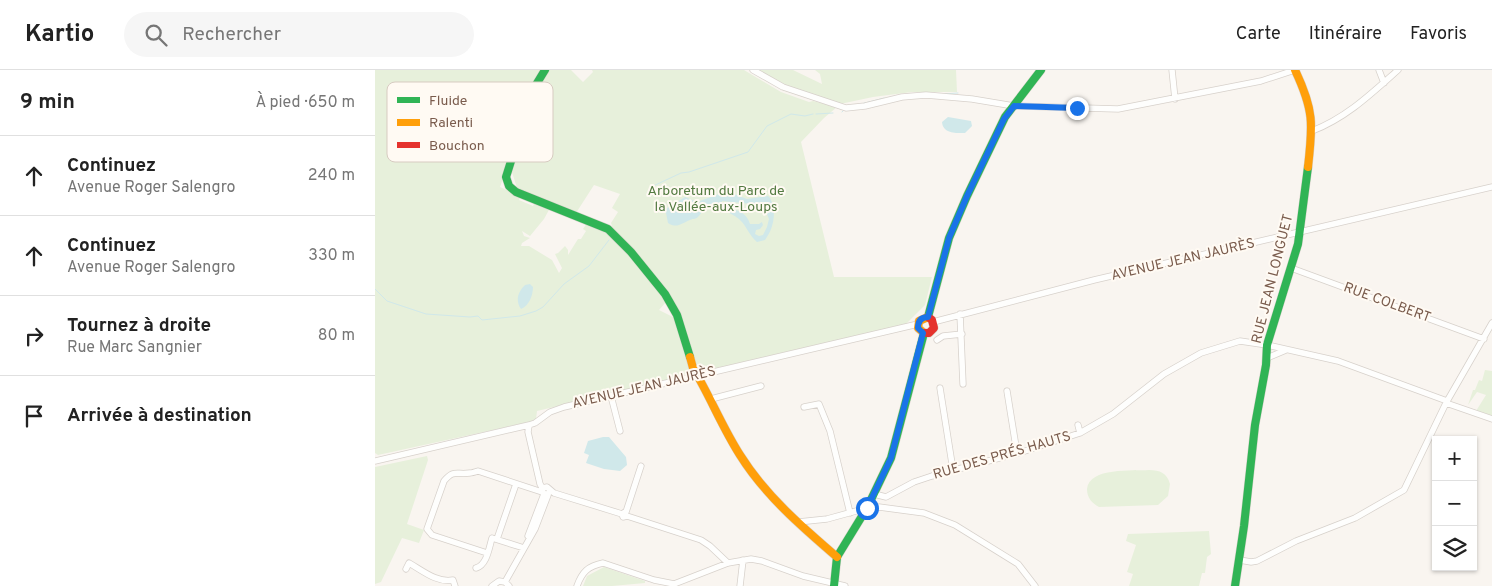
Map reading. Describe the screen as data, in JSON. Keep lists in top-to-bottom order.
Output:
{
  "streets": {
    "street": [
      "AVENUE JEAN JAURÈS",
      "RUE JEAN LONGUET",
      "RUE COLBERT",
      "RUE DES PRÉS HAUTS"
    ]
  },
  "crossings": [
    ["AVENUE JEAN JAURÈS", "RUE JEAN LONGUET"],
    ["RUE JEAN LONGUET", "RUE COLBERT"],
    ["RUE JEAN LONGUET", "RUE DES PRÉS HAUTS"]
  ],
  "parks": ["Arboretum du Parc de la Vallée-aux-Loups"],
  "legend": ["Fluide", "Ralenti", "Bouchon"],
  "page": {
    "header": "Kartio",
    "search": "Rechercher",
    "nav": ["Carte", "Itinéraire", "Favoris"],
    "heading": ["9 min", "À pied · 650 m"],
    "list": [
      ["Continuez", "Avenue Roger Salengro", "240 m"],
      ["Continuez", "Avenue Roger Salengro", "330 m"],
      ["Tournez à droite", "Rue Marc Sangnier", "80 m"],
      "Arrivée à destination"
    ],
    "map_buttons": ["+", "−"]
  }
}
